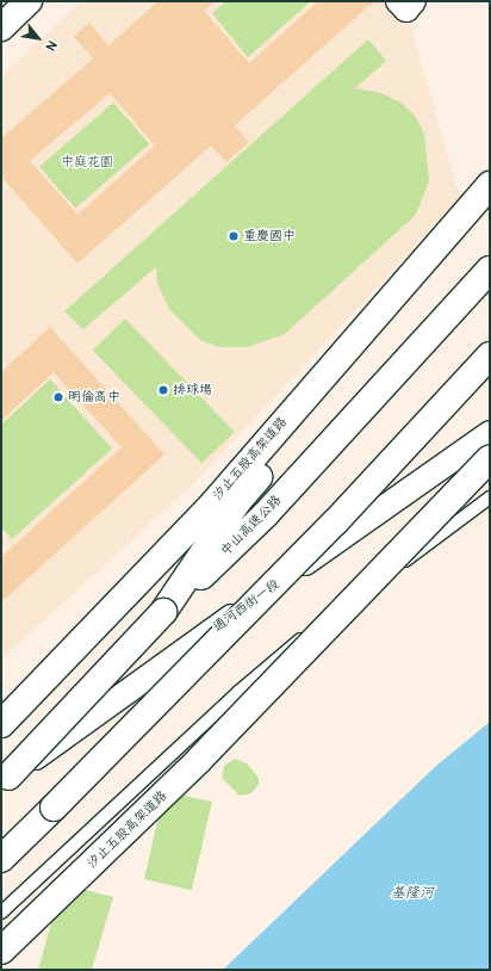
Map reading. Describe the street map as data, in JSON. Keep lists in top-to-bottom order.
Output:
{
  "streets": {
    "main road": ["汐止五股高架道路", "中山高速公路"],
    "street": ["通河西街一段"]
  },
  "crossings": [
    ["中山高速公路", "通河西街一段"]
  ],
  "water": ["基隆河"],
  "parks": ["中庭花園"],
  "places": ["重慶國中", "排球場", "明倫高中"],
  "north": "bottom right"
}
